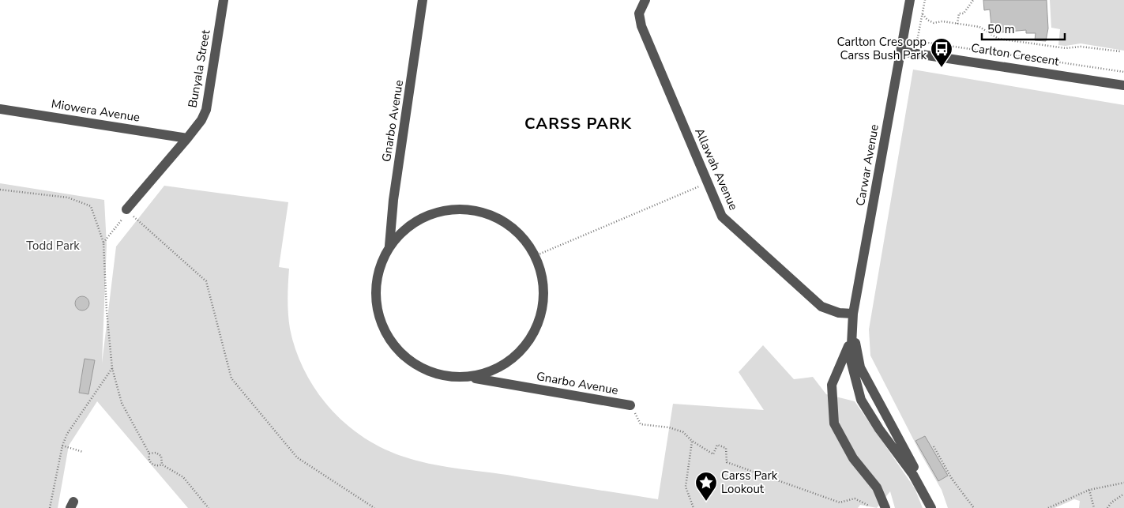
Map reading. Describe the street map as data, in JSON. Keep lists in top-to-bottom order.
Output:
{
  "streets": {
    "street": [
      "Carlton Crescent",
      "Bunyala Street",
      "Miowera Avenue",
      "Gnarbo Avenue",
      "Carwar Avenue",
      "Allawah Avenue"
    ]
  },
  "crossings": [
    ["Carlton Crescent", "Carwar Avenue"],
    ["Bunyala Street", "Miowera Avenue"],
    ["Carwar Avenue", "Allawah Avenue"]
  ],
  "districts": ["CARSS PARK"],
  "parks": ["Todd Park"],
  "places": {
    "bus stop": ["Carlton Cres opp Carss Bush Park"],
    "place": ["Carss Park Lookout"]
  },
  "scale_bar": "50 m"
}
